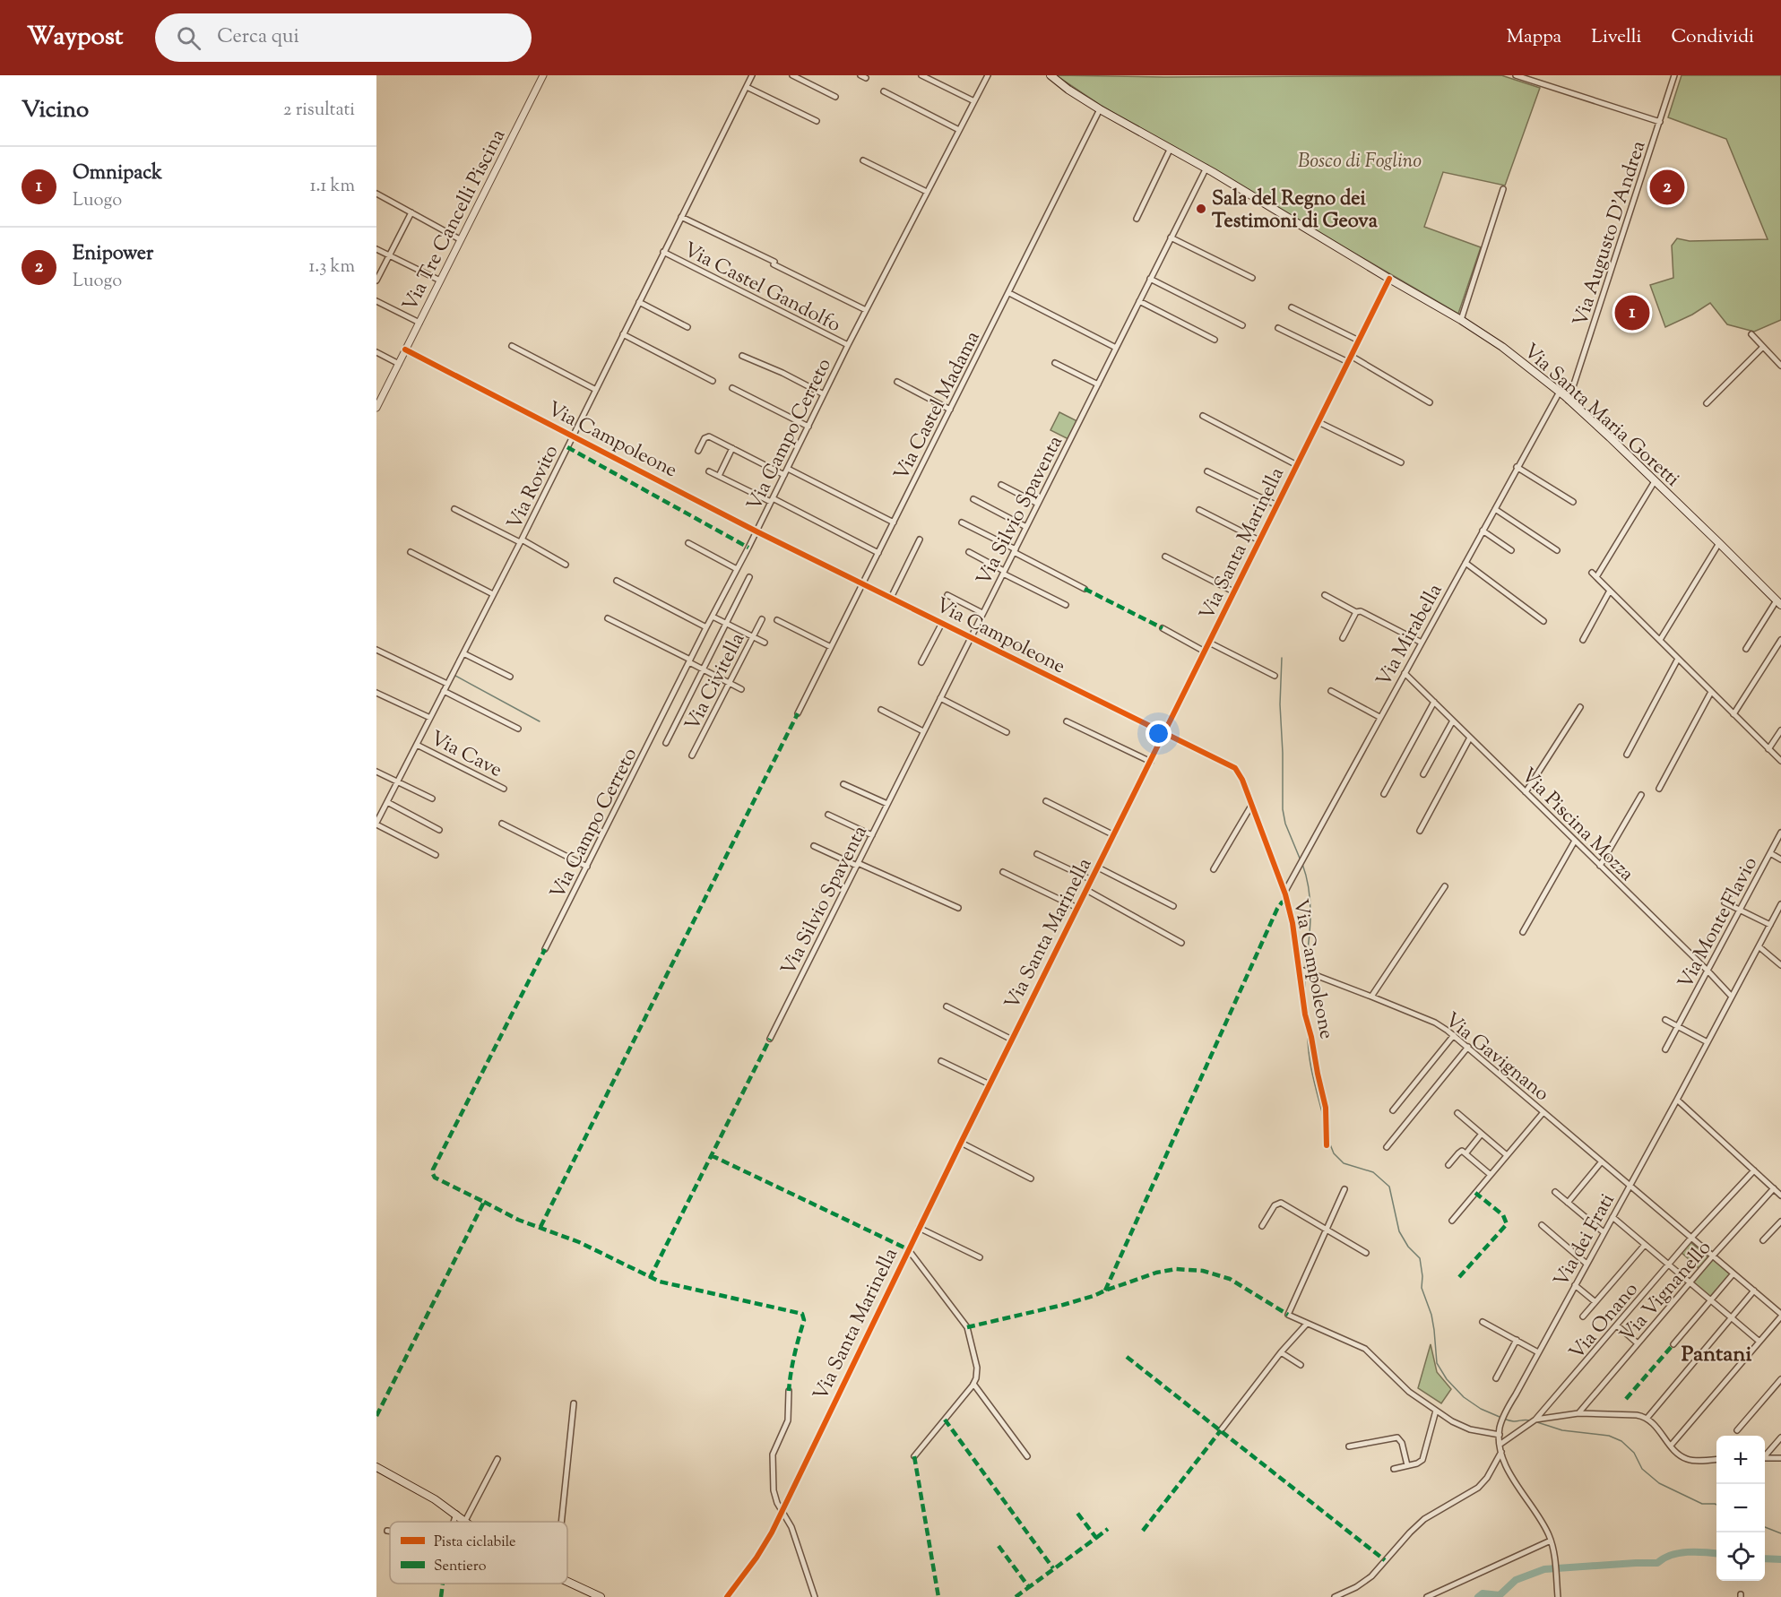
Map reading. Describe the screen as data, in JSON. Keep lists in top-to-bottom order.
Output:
{
  "streets": {
    "main road": ["Via Santa Maria Goretti"],
    "street": [
      "Via Tre Cancelli Piscina",
      "Via Augusto D'Andrea",
      "Via Castel Gandolfo",
      "Via Castel Madama",
      "Via Campo Cerreto",
      "Via Campoleone",
      "Via Rovito",
      "Via Silvio Spaventa",
      "Via Santa Marinella",
      "Via Mirabella",
      "Via Civitella",
      "Via Cave",
      "Via Piscina Mozza",
      "Via Monte Flavio",
      "Via Gavignano",
      "Via dei Frati",
      "Via Vignanello",
      "Via Onano"
    ]
  },
  "crossings": [
    ["Via Tre Cancelli Piscina", "Via Campoleone"],
    ["Via Augusto D'Andrea", "Via Santa Maria Goretti"],
    ["Via Castel Gandolfo", "Via Campo Cerreto"],
    ["Via Castel Gandolfo", "Via Rovito"],
    ["Via Castel Madama", "Via Santa Maria Goretti"],
    ["Via Castel Madama", "Via Campoleone"],
    ["Via Santa Maria Goretti", "Via Silvio Spaventa"],
    ["Via Santa Maria Goretti", "Via Santa Marinella"],
    ["Via Santa Maria Goretti", "Via Mirabella"],
    ["Via Campo Cerreto", "Via Campoleone"],
    ["Via Campoleone", "Via Rovito"],
    ["Via Campoleone", "Via Silvio Spaventa"],
    ["Via Campoleone", "Via Santa Marinella"],
    ["Via Campoleone", "Via Mirabella"],
    ["Via Campoleone", "Via Gavignano"],
    ["Via Rovito", "Via Cave"],
    ["Via Mirabella", "Via Piscina Mozza"],
    ["Via Piscina Mozza", "Via Monte Flavio"],
    ["Via Piscina Mozza", "Via dei Frati"],
    ["Via Gavignano", "Via dei Frati"],
    ["Via Gavignano", "Via Vignanello"],
    ["Via Gavignano", "Via Onano"]
  ],
  "districts": ["Pantani"],
  "parks": ["Bosco di Foglino"],
  "places": ["Sala del Regno dei Testimoni di Geova"],
  "legend": ["Pista ciclabile", "Sentiero"],
  "page": {
    "header": "Waypost",
    "search": "Cerca qui",
    "nav": ["Mappa", "Livelli", "Condividi"],
    "heading": ["Vicino", "2 risultati"],
    "list": [
      {
        "mark": "1",
        "name": "Omnipack",
        "note": "Luogo",
        "value": "1.1 km"
      },
      {
        "mark": "2",
        "name": "Enipower",
        "note": "Luogo",
        "value": "1.3 km"
      }
    ],
    "pins": ["2", "1"],
    "map_buttons": ["+", "−"]
  }
}
